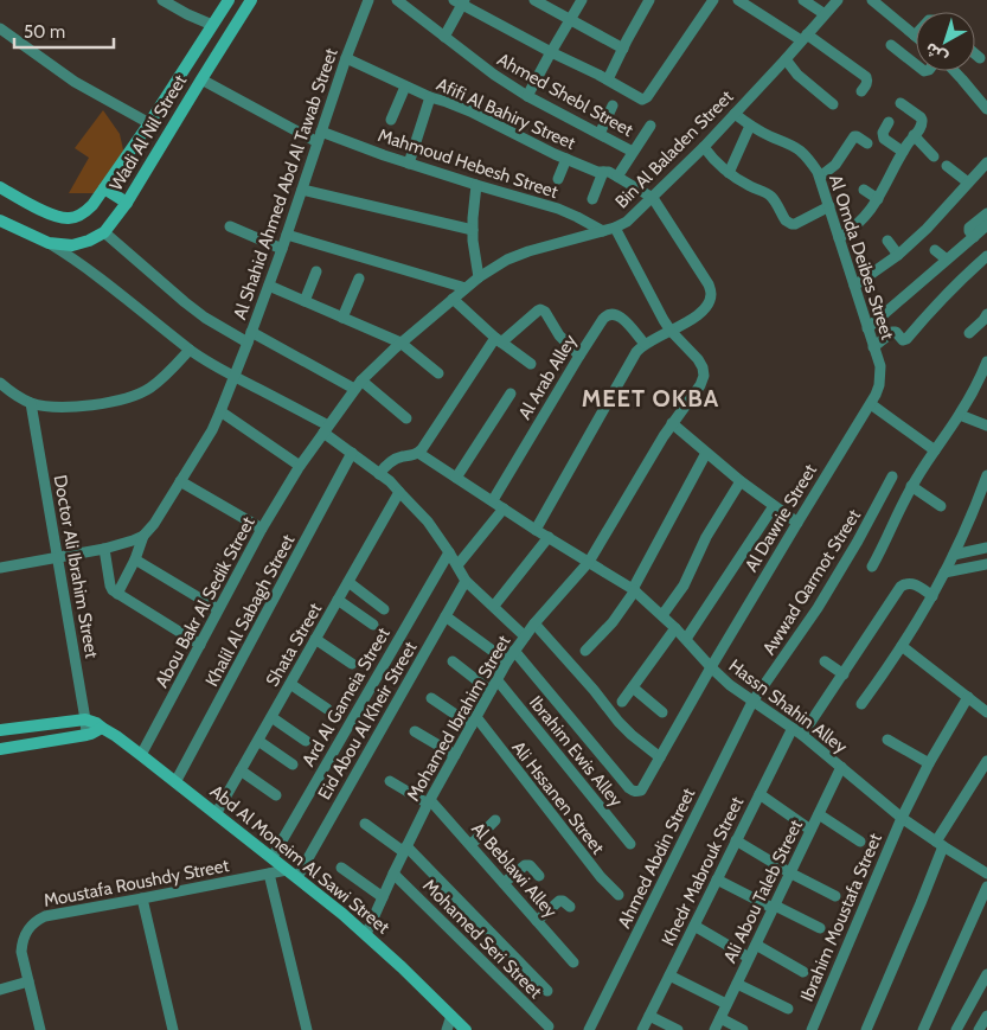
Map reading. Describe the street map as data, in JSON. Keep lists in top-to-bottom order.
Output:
{
  "streets": {
    "main road": ["Wadi Al Nil Street", "Abd Al Moneim Al Sawi Street"],
    "street": [
      "Ahmed Shebl Street",
      "Afifi Al Bahiry Street",
      "Bin Al Baladen Street",
      "Mahmoud Hebesh Street",
      "Al Shahid Ahmed Abd Al Tawab Street",
      "Al Omda Deibes Street",
      "Al Arab Alley",
      "Al Dawrie Street",
      "Doctor Ali Ibrahim Street",
      "Awwad Qarmot Street",
      "Abou Bakr Al Sedik Street",
      "Khalil Al Sabagh Street",
      "Shata Street",
      "Ard Al Gameia Street",
      "Hassn Shahin Alley",
      "Mohamed Ibrahim Street",
      "Eid Abou Al Kheir Street",
      "Ibrahim Ewis Alley",
      "Ali Hssanen Street",
      "Ahmed Abdin Street",
      "Al Beblawi Alley",
      "Khedr Mabrouk Street",
      "Moustafa Roushdy Street",
      "Ali Abou Taleb Street",
      "Ibrahim Moustafa Street",
      "Mohamed Seri Street"
    ]
  },
  "crossings": [
    ["Afifi Al Bahiry Street", "Bin Al Baladen Street"],
    ["Afifi Al Bahiry Street", "Al Shahid Ahmed Abd Al Tawab Street"],
    ["Wadi Al Nil Street", "Mahmoud Hebesh Street"],
    ["Bin Al Baladen Street", "Mahmoud Hebesh Street"],
    ["Bin Al Baladen Street", "Al Omda Deibes Street"],
    ["Bin Al Baladen Street", "Abou Bakr Al Sedik Street"],
    ["Mahmoud Hebesh Street", "Al Shahid Ahmed Abd Al Tawab Street"],
    ["Al Omda Deibes Street", "Al Dawrie Street"],
    ["Al Arab Alley", "Hassn Shahin Alley"],
    ["Al Dawrie Street", "Hassn Shahin Alley"],
    ["Al Dawrie Street", "Mohamed Ibrahim Street"],
    ["Doctor Ali Ibrahim Street", "Abd Al Moneim Al Sawi Street"],
    ["Awwad Qarmot Street", "Hassn Shahin Alley"],
    ["Awwad Qarmot Street", "Ahmed Abdin Street"],
    ["Abou Bakr Al Sedik Street", "Abd Al Moneim Al Sawi Street"],
    ["Khalil Al Sabagh Street", "Abd Al Moneim Al Sawi Street"],
    ["Shata Street", "Abd Al Moneim Al Sawi Street"],
    ["Ard Al Gameia Street", "Abd Al Moneim Al Sawi Street"],
    ["Hassn Shahin Alley", "Mohamed Ibrahim Street"],
    ["Hassn Shahin Alley", "Ahmed Abdin Street"],
    ["Hassn Shahin Alley", "Khedr Mabrouk Street"],
    ["Hassn Shahin Alley", "Ali Abou Taleb Street"],
    ["Hassn Shahin Alley", "Ibrahim Moustafa Street"],
    ["Mohamed Ibrahim Street", "Ibrahim Ewis Alley"],
    ["Mohamed Ibrahim Street", "Ali Hssanen Street"],
    ["Mohamed Ibrahim Street", "Abd Al Moneim Al Sawi Street"],
    ["Mohamed Ibrahim Street", "Al Beblawi Alley"],
    ["Mohamed Ibrahim Street", "Mohamed Seri Street"],
    ["Eid Abou Al Kheir Street", "Abd Al Moneim Al Sawi Street"],
    ["Eid Abou Al Kheir Street", "Moustafa Roushdy Street"],
    ["Abd Al Moneim Al Sawi Street", "Moustafa Roushdy Street"]
  ],
  "districts": ["MEET OKBA"],
  "scale_bar": "50 m",
  "north": "bottom left"
}
